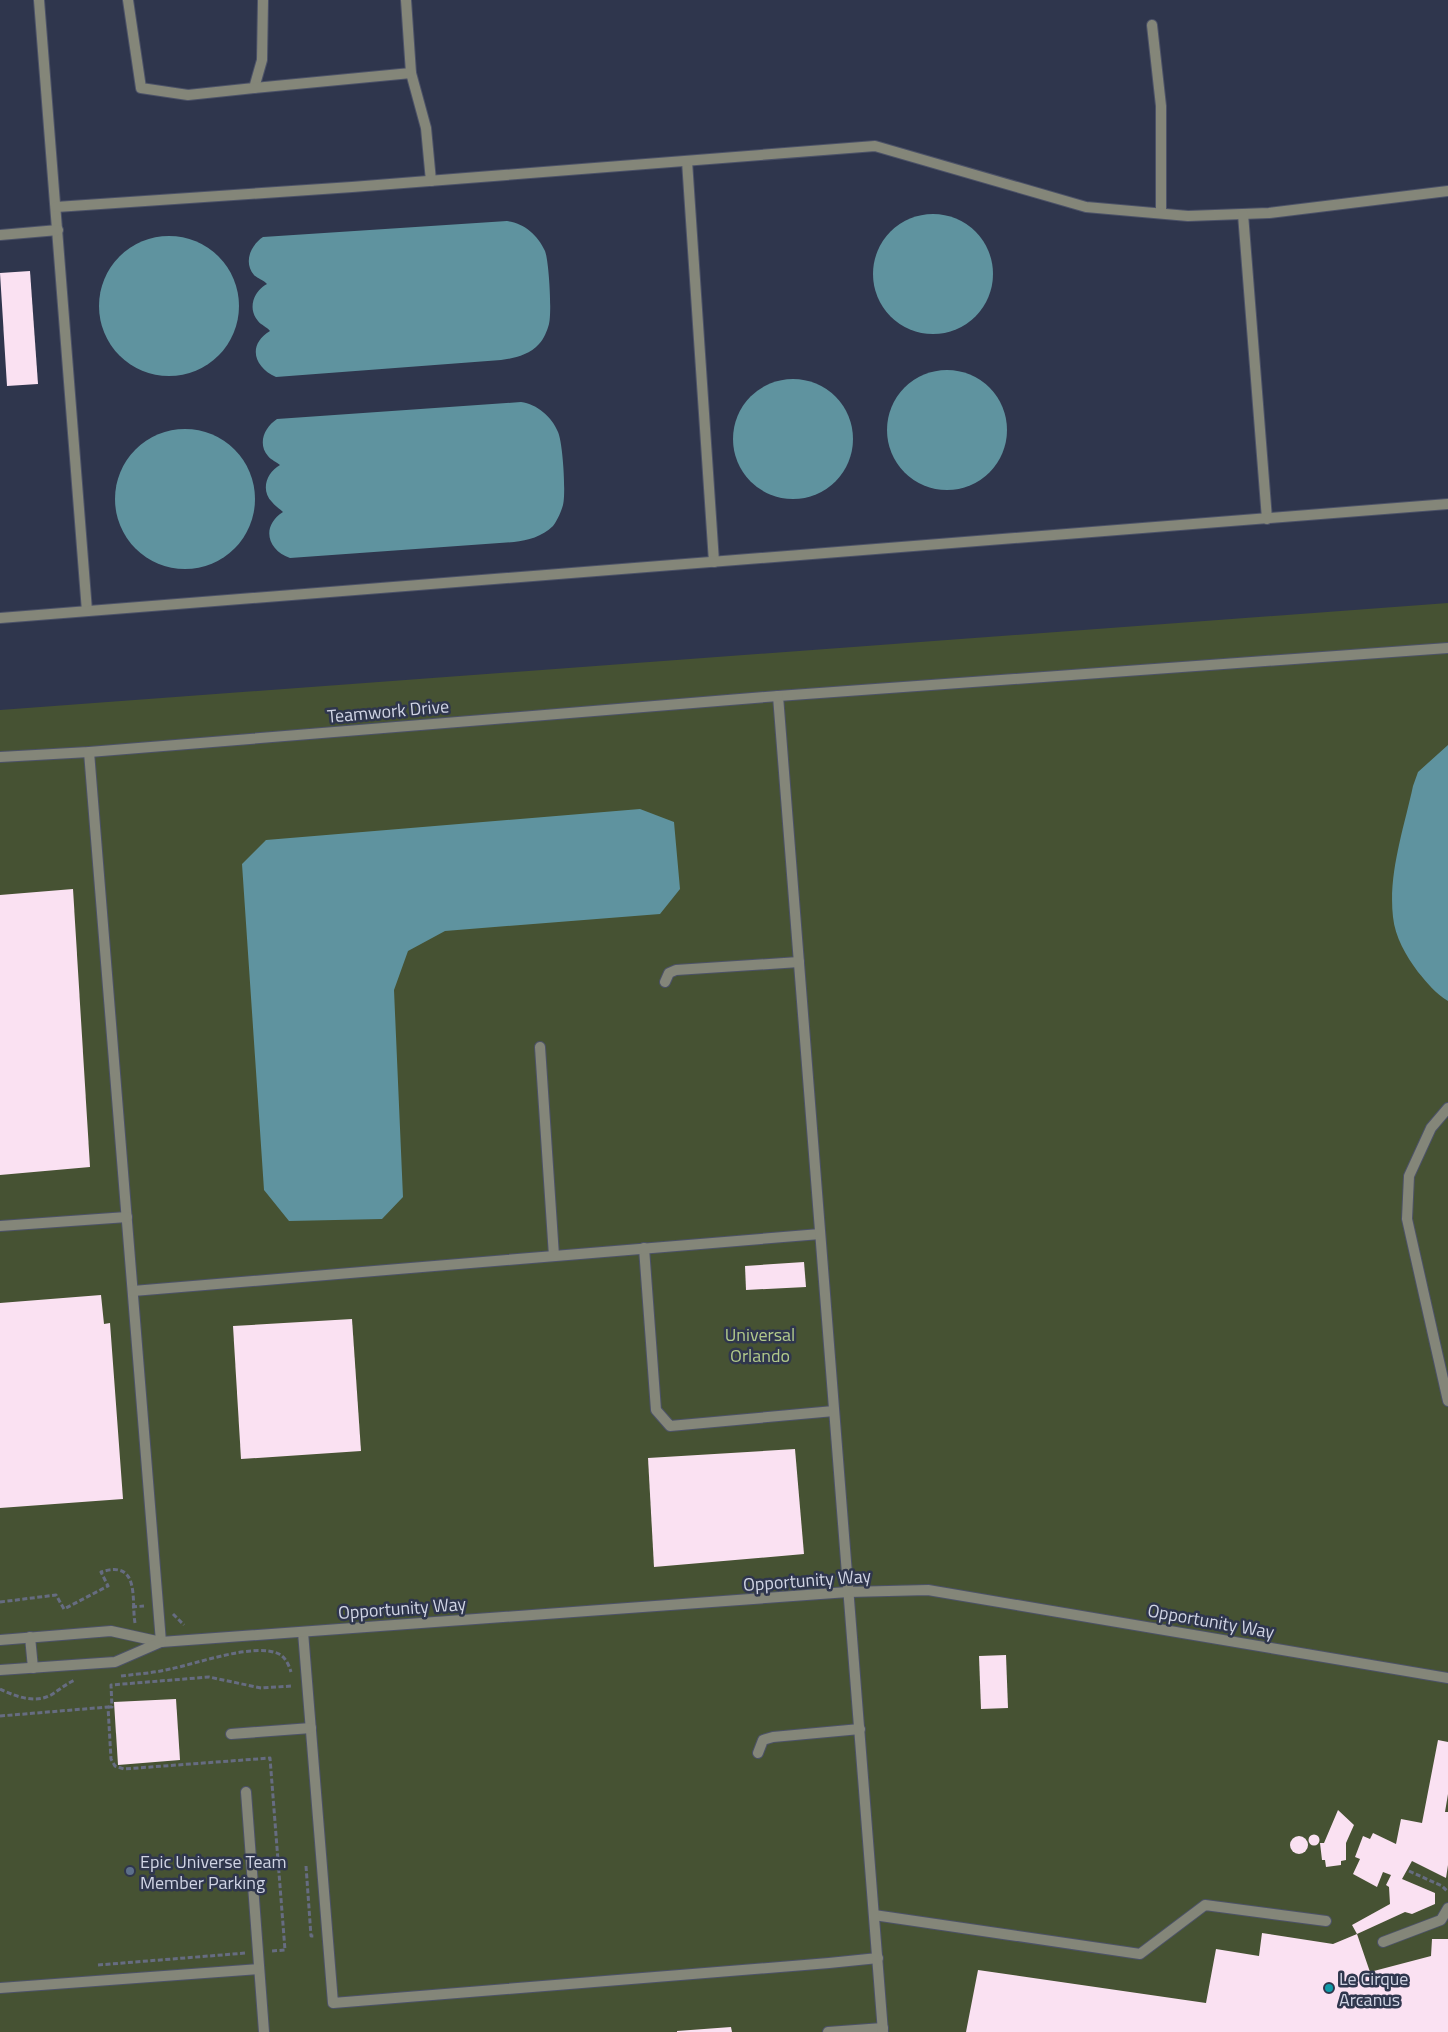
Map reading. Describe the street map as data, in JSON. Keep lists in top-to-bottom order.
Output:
{
  "streets": {
    "street": ["Teamwork Drive", "Opportunity Way"]
  },
  "parks": ["Universal Orlando"],
  "places": ["Epic Universe Team Member Parking", "Le Cirque Arcanus"]
}
